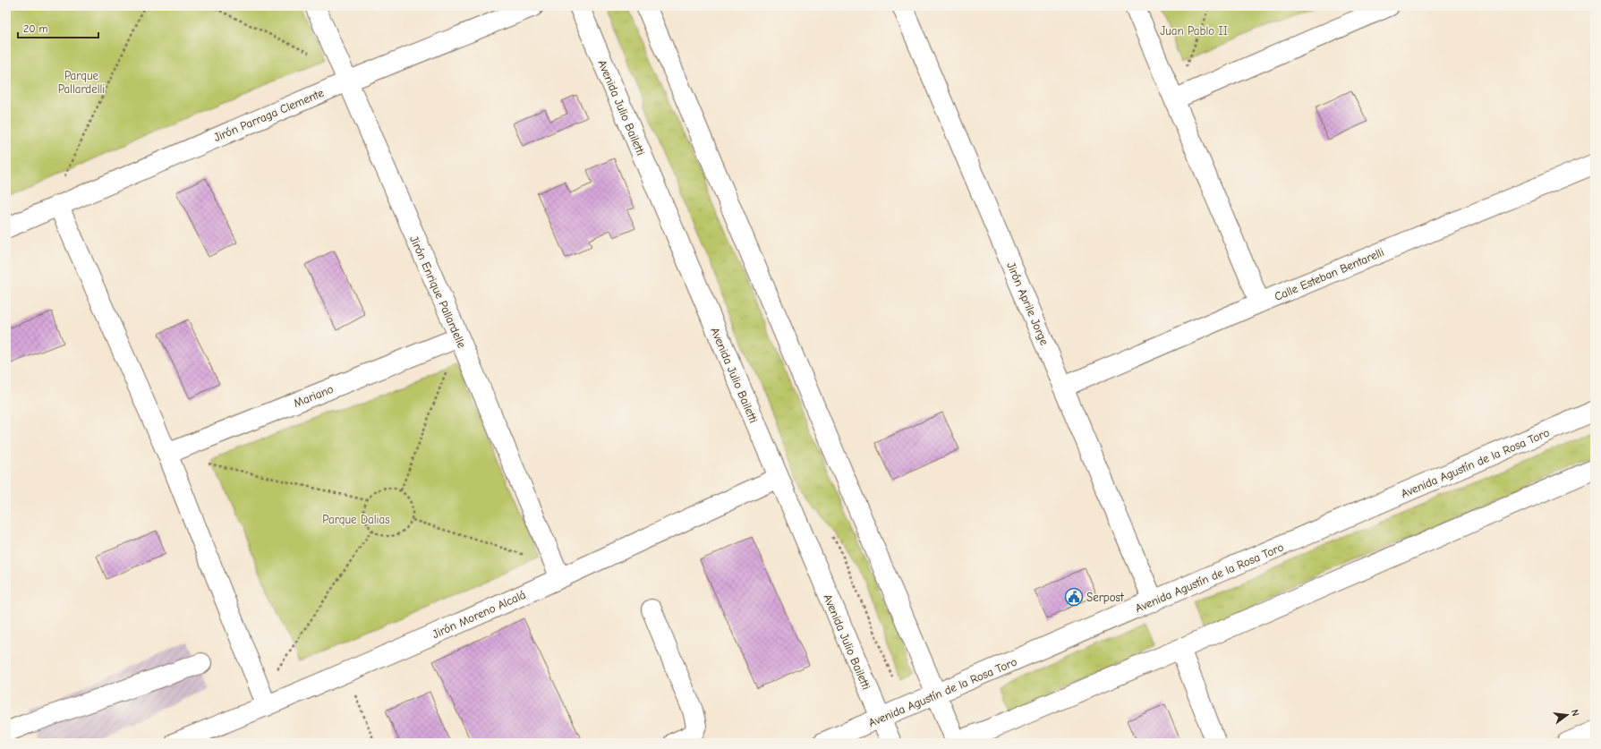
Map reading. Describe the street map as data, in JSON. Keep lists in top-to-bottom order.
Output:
{
  "streets": {
    "street": [
      "Avenida Julio Bailetti",
      "Jirón Parraga Clemente",
      "Calle Esteban Bentarelli",
      "Jirón Enrique Pallardelle",
      "Jirón Aprile Jorge",
      "Mariano",
      "Avenida Agustín de la Rosa Toro",
      "Jirón Moreno Alcalá"
    ]
  },
  "crossings": [
    ["Avenida Julio Bailetti", "Avenida Agustín de la Rosa Toro"],
    ["Avenida Julio Bailetti", "Jirón Moreno Alcalá"],
    ["Jirón Parraga Clemente", "Jirón Enrique Pallardelle"],
    ["Calle Esteban Bentarelli", "Jirón Aprile Jorge"],
    ["Jirón Enrique Pallardelle", "Mariano"],
    ["Jirón Enrique Pallardelle", "Jirón Moreno Alcalá"],
    ["Jirón Aprile Jorge", "Avenida Agustín de la Rosa Toro"]
  ],
  "parks": ["Juan Pablo II", "Parque Pallardelli", "Parque Dalias"],
  "places": {
    "public building": ["Serpost"]
  },
  "scale_bar": "20 m",
  "north": "right"
}
